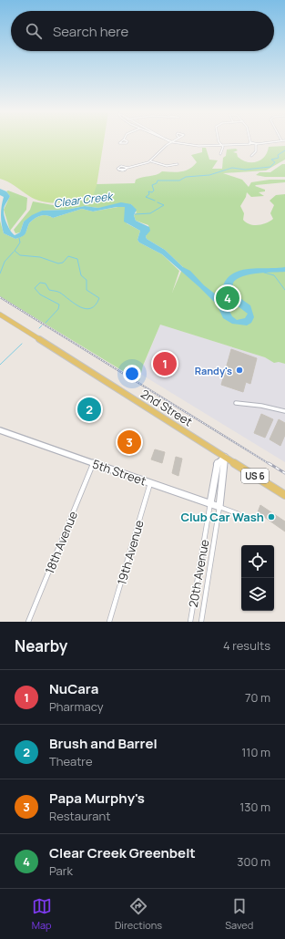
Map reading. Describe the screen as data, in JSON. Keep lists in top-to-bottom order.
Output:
{
  "streets": {
    "main road": ["2nd Street", "US 6"],
    "street": [
      "5th Street",
      "18th Avenue",
      "19th Avenue",
      "20th Avenue"
    ]
  },
  "crossings": [
    ["2nd Street", "20th Avenue"],
    ["5th Street", "18th Avenue"],
    ["5th Street", "19th Avenue"],
    ["5th Street", "20th Avenue"]
  ],
  "water": ["Clear Creek"],
  "places": ["Randy's", "Club Car Wash"],
  "page": {
    "search": "Search here",
    "pins": [
      "4",
      "1",
      "2",
      "3"
    ],
    "heading": ["Nearby", "4 results"],
    "list": [
      {
        "mark": "1",
        "name": "NuCara",
        "note": "Pharmacy",
        "value": "70 m"
      },
      {
        "mark": "2",
        "name": "Brush and Barrel",
        "note": "Theatre",
        "value": "110 m"
      },
      {
        "mark": "3",
        "name": "Papa Murphy's",
        "note": "Restaurant",
        "value": "130 m"
      },
      {
        "mark": "4",
        "name": "Clear Creek Greenbelt",
        "note": "Park",
        "value": "300 m"
      }
    ],
    "nav": ["Map", "Directions", "Saved"]
  }
}
